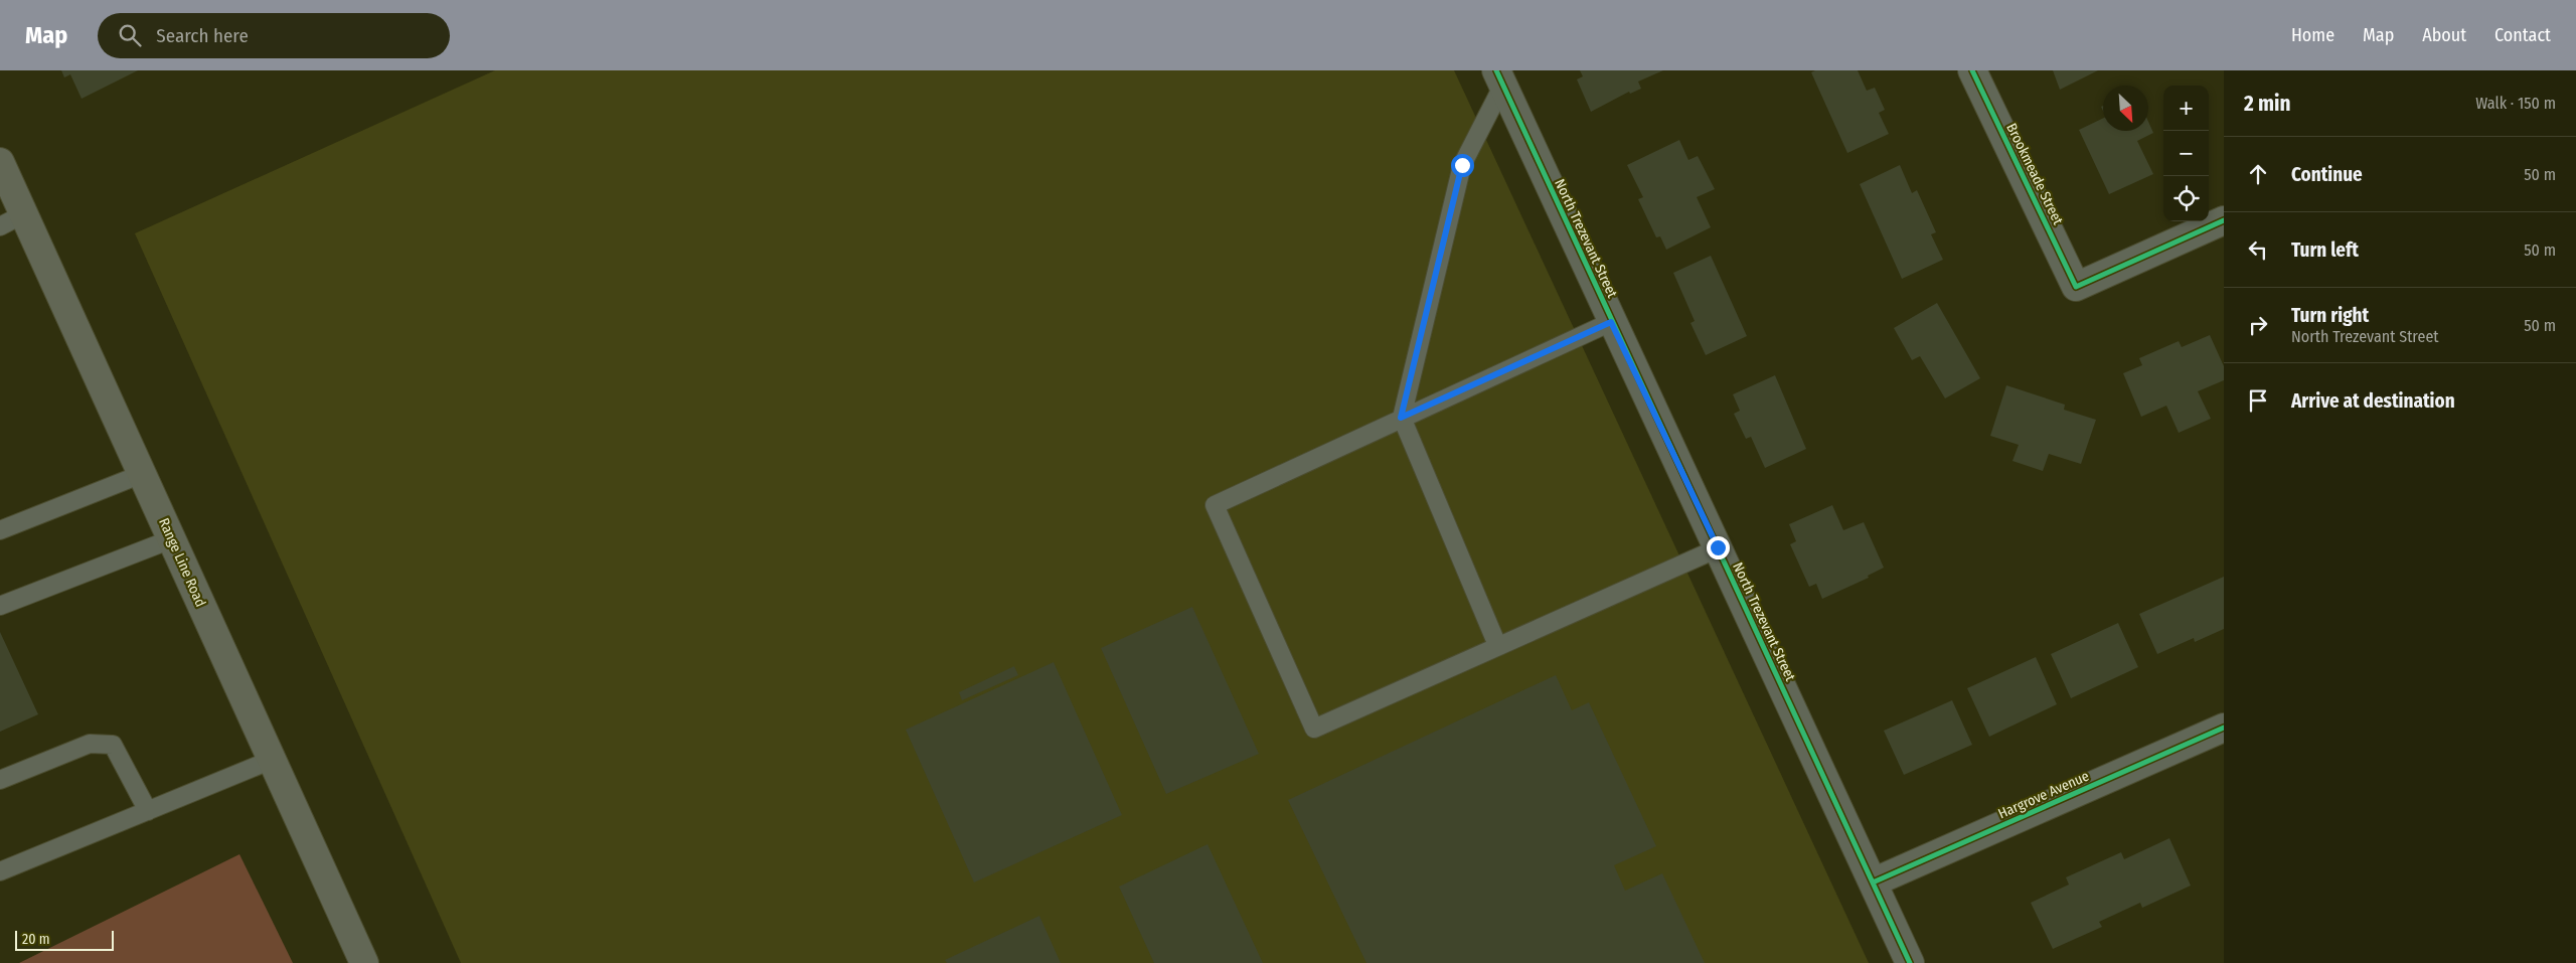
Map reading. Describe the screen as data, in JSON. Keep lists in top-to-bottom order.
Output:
{
  "streets": {
    "main road": ["Range Line Road"],
    "street": ["Brookmeade Street", "North Trezevant Street", "Hargrove Avenue"]
  },
  "crossings": [
    ["North Trezevant Street", "Hargrove Avenue"]
  ],
  "scale_bar": "20 m",
  "north": "bottom right",
  "page": {
    "header": "Map",
    "search": "Search here",
    "nav": [
      "Home",
      "Map",
      "About",
      "Contact"
    ],
    "heading": ["2 min", "Walk · 150 m"],
    "map_buttons": ["+", "−"],
    "list": [
      ["Continue", "50 m"],
      ["Turn left", "50 m"],
      ["Turn right", "North Trezevant Street", "50 m"],
      "Arrive at destination"
    ],
    "scale": "20 m"
  }
}
